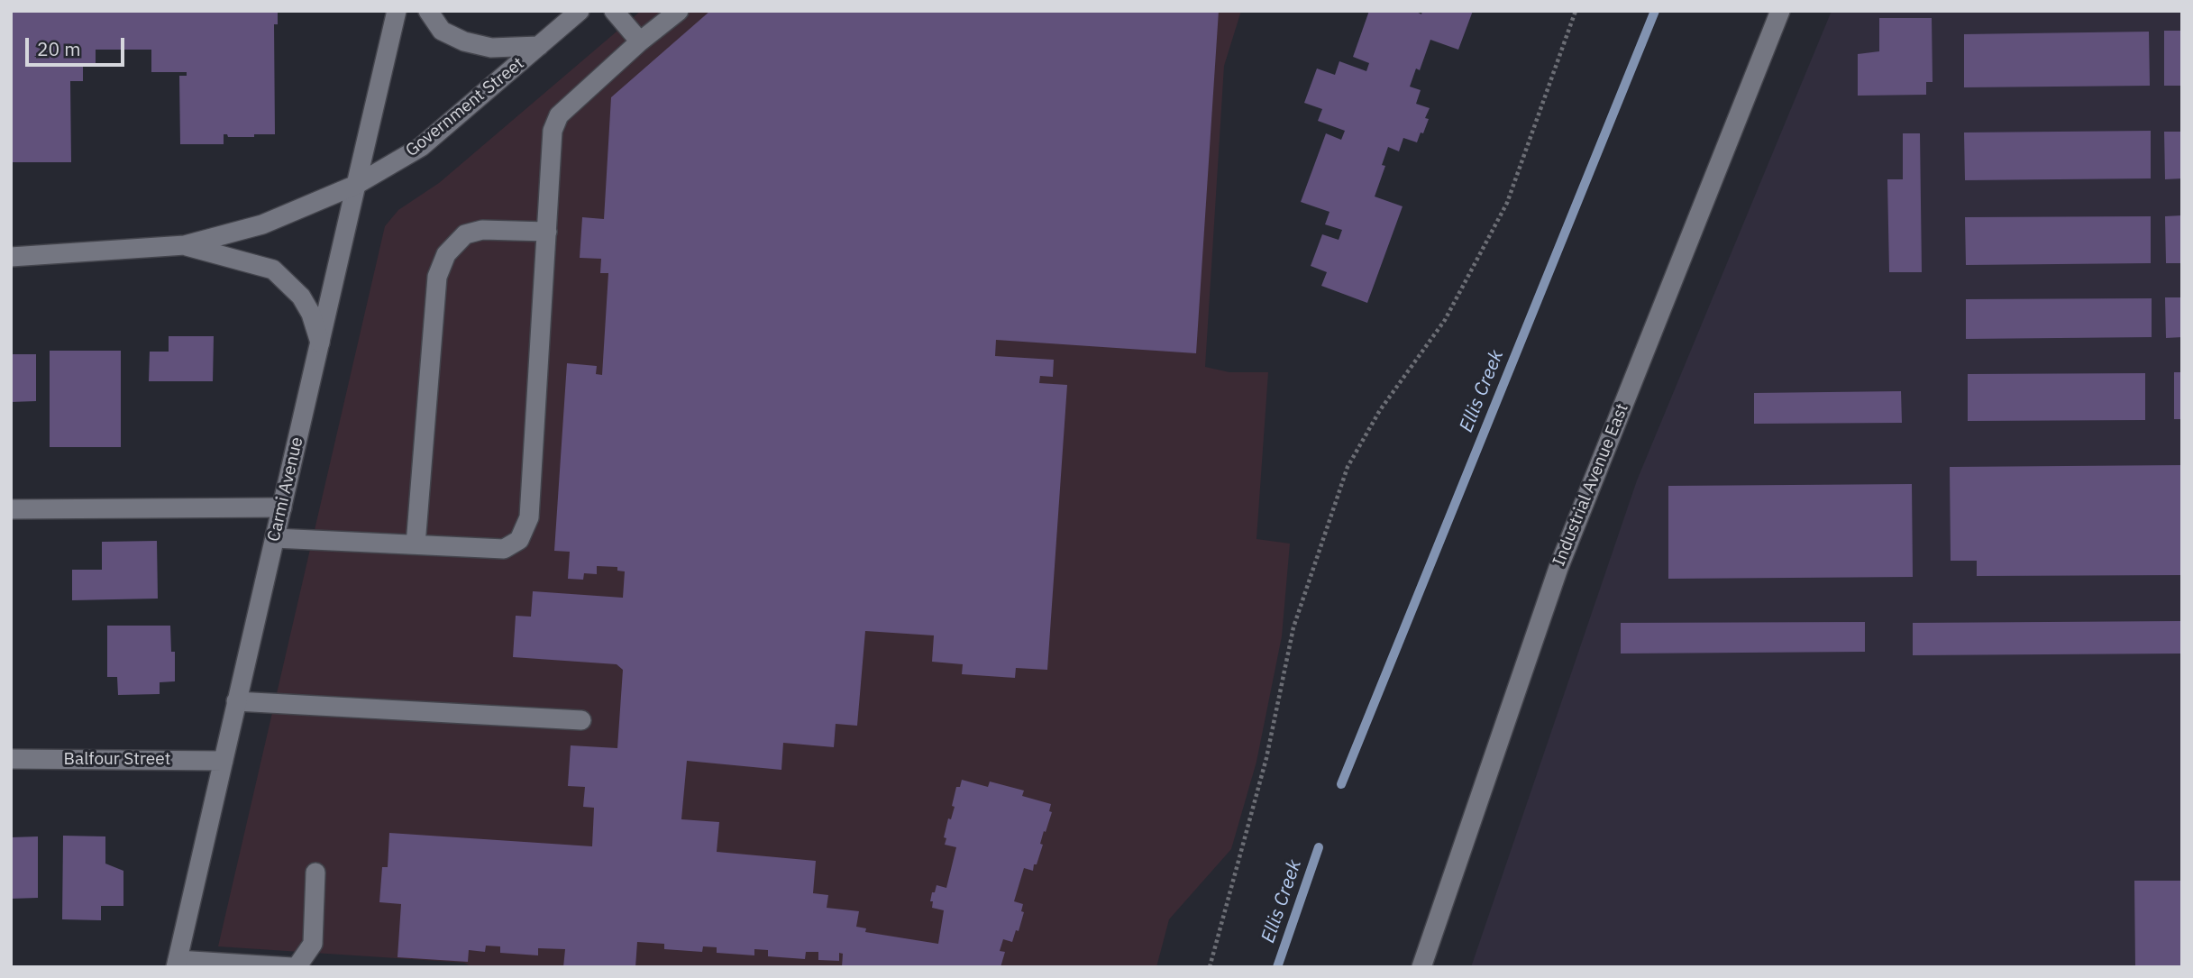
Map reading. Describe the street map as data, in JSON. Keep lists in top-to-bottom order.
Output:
{
  "streets": {
    "street": [
      "Government Street",
      "Industrial Avenue East",
      "Carmi Avenue",
      "Balfour Street"
    ]
  },
  "crossings": [
    ["Government Street", "Carmi Avenue"],
    ["Carmi Avenue", "Balfour Street"]
  ],
  "water": ["Ellis Creek"],
  "scale_bar": "20 m"
}
